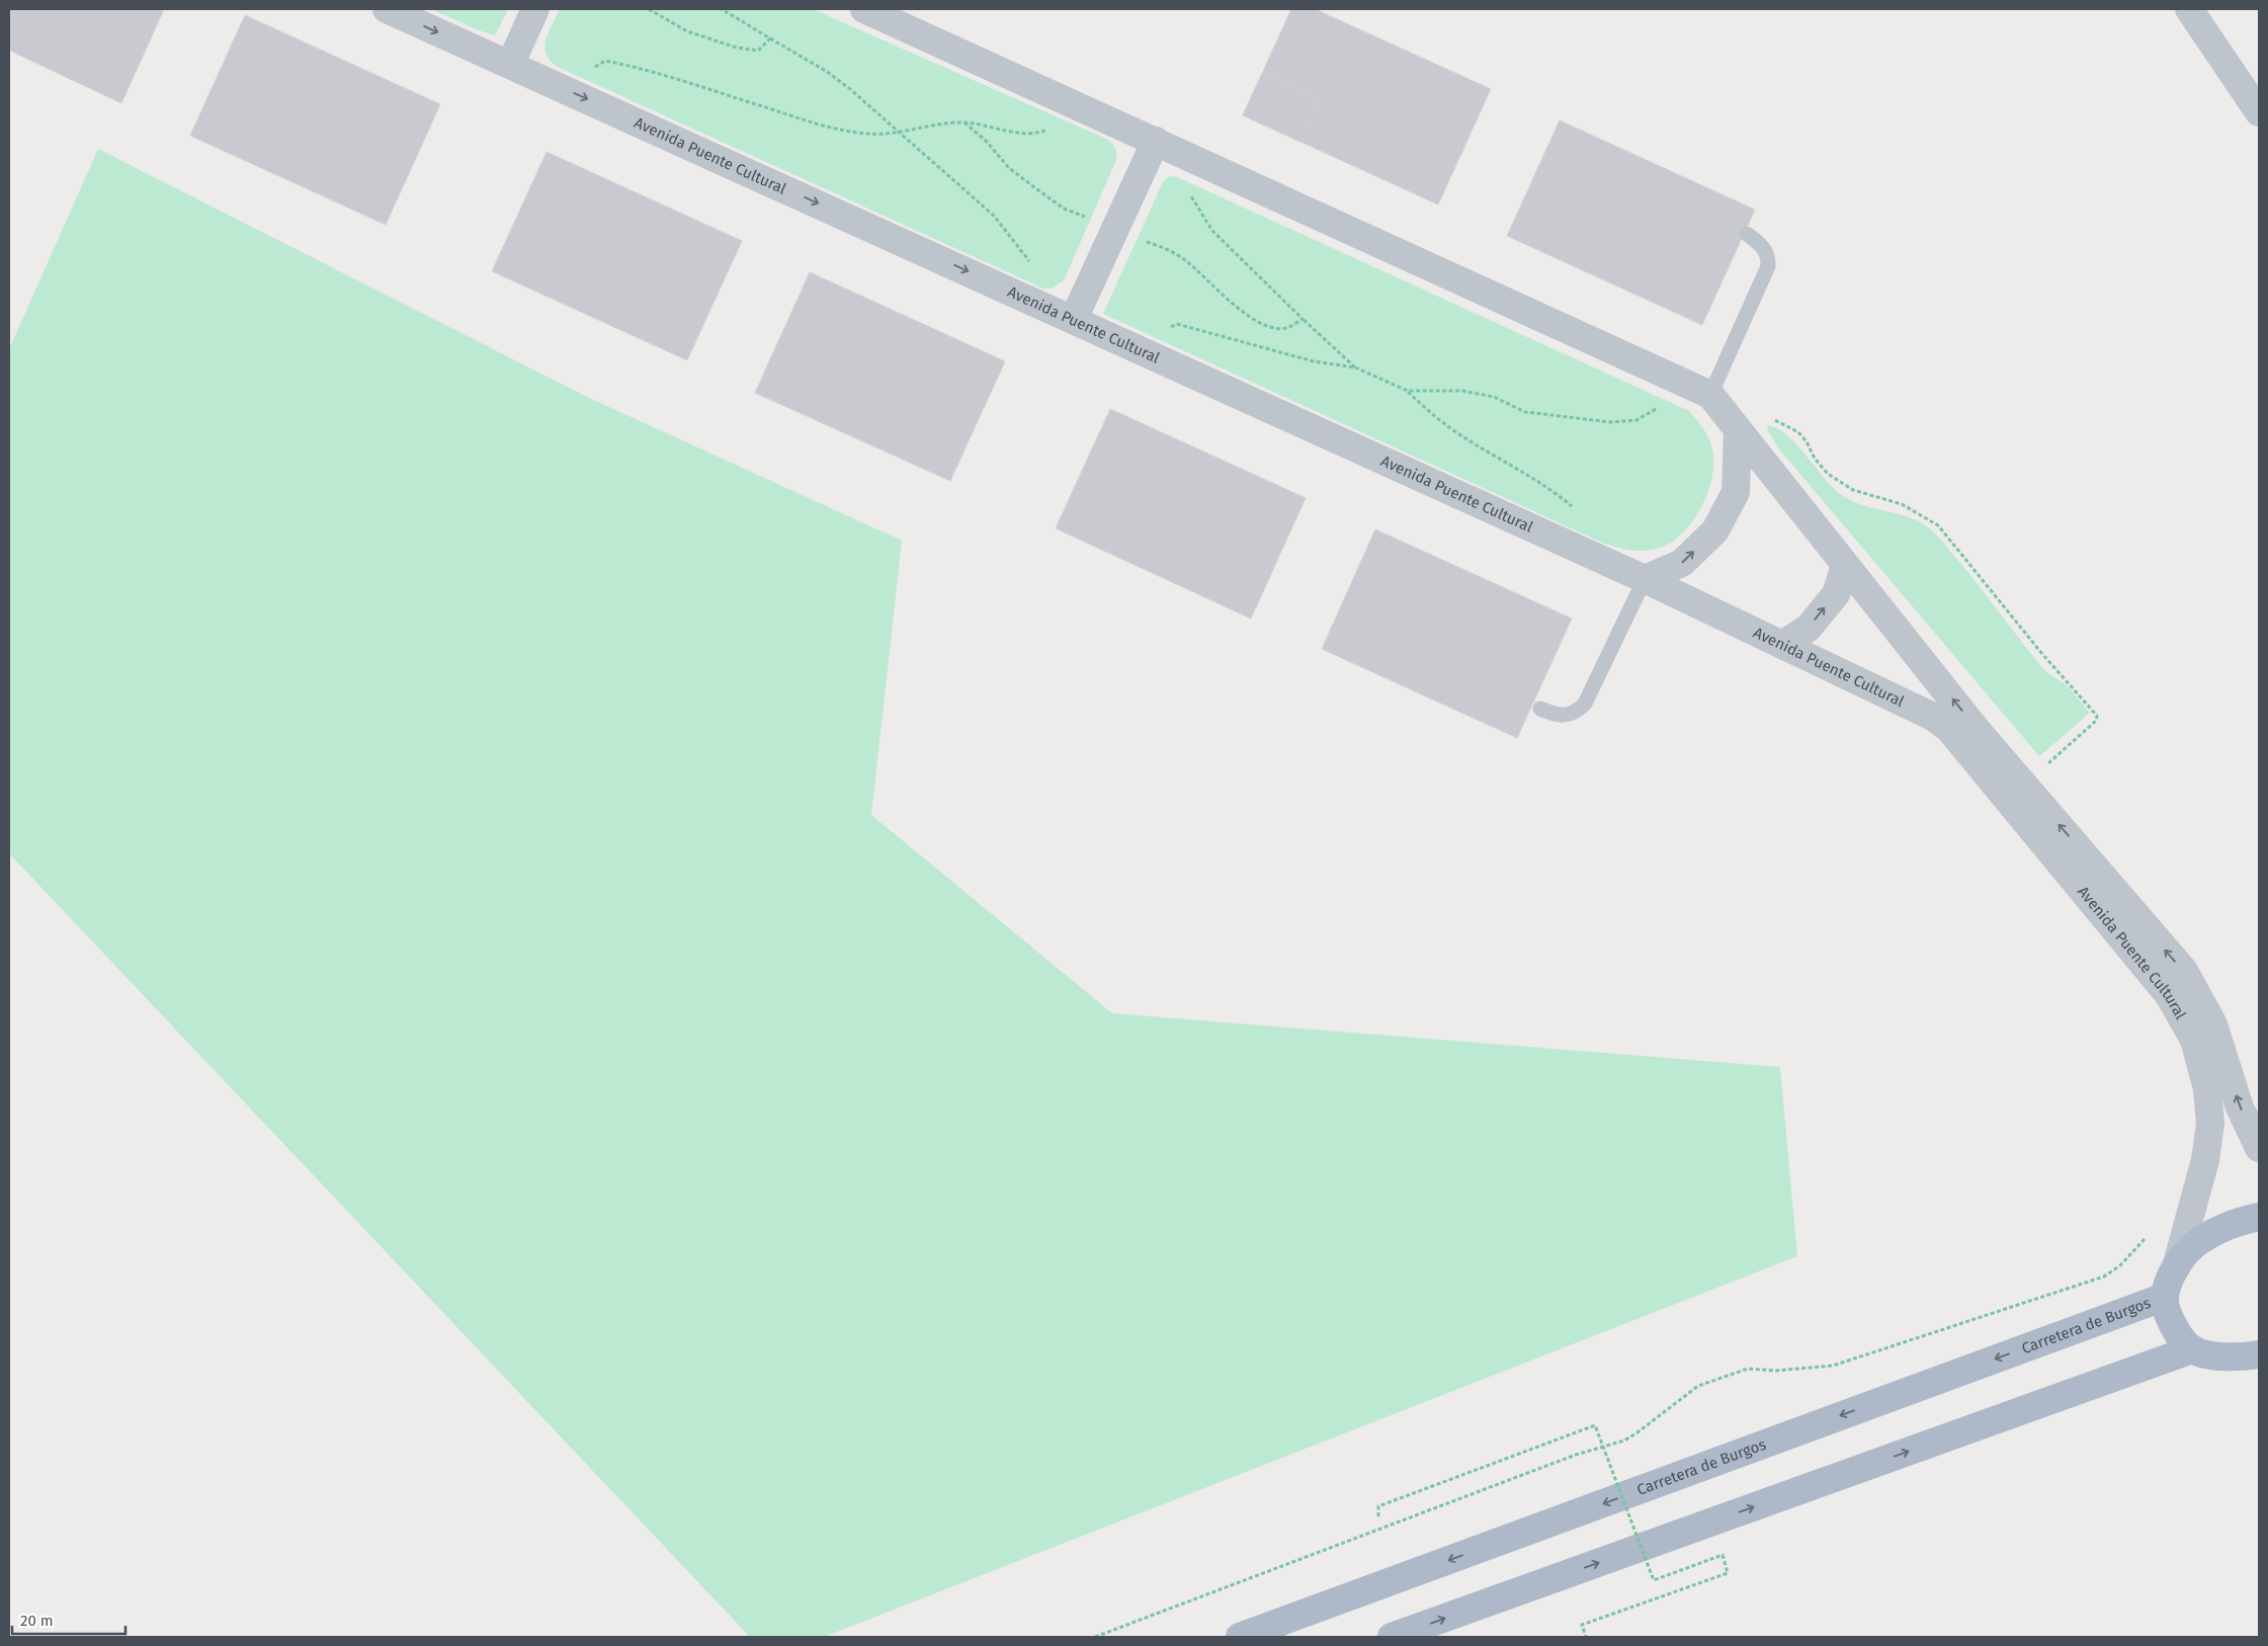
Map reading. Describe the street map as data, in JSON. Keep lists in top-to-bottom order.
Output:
{
  "streets": {
    "main road": ["Carretera de Burgos"],
    "street": ["Avenida Puente Cultural"]
  },
  "scale_bar": "20 m"
}
